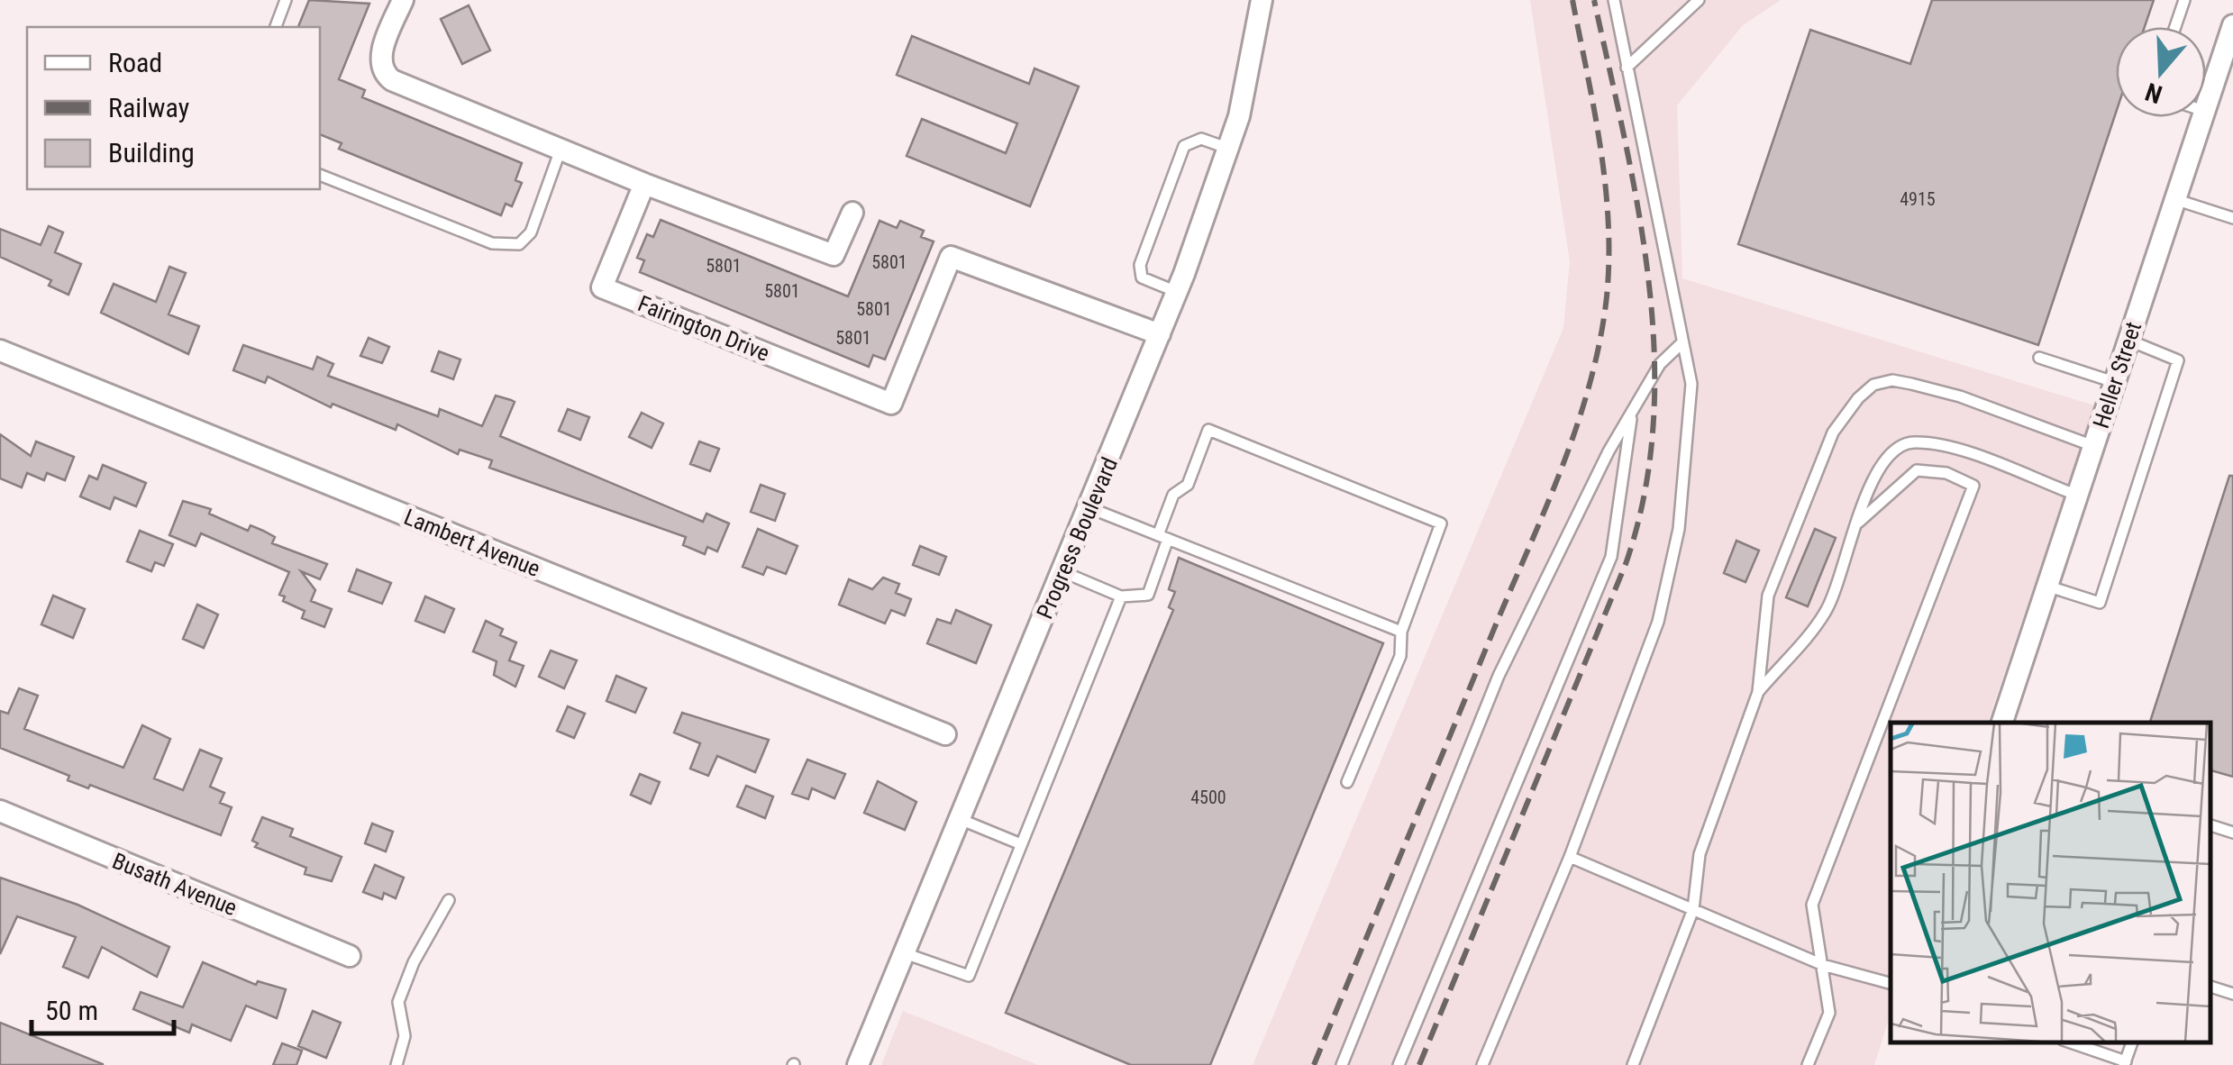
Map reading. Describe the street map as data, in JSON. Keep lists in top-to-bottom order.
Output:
{
  "streets": {
    "street": [
      "Fairington Drive",
      "Heller Street",
      "Progress Boulevard",
      "Lambert Avenue",
      "Busath Avenue"
    ]
  },
  "crossings": [
    ["Fairington Drive", "Progress Boulevard"]
  ],
  "house_numbers": [
    "4915",
    "5801",
    "5801",
    "5801",
    "5801",
    "5801",
    "4500"
  ],
  "legend": ["Road", "Railway", "Building"],
  "scale_bar": "50 m",
  "north": "bottom"
}
